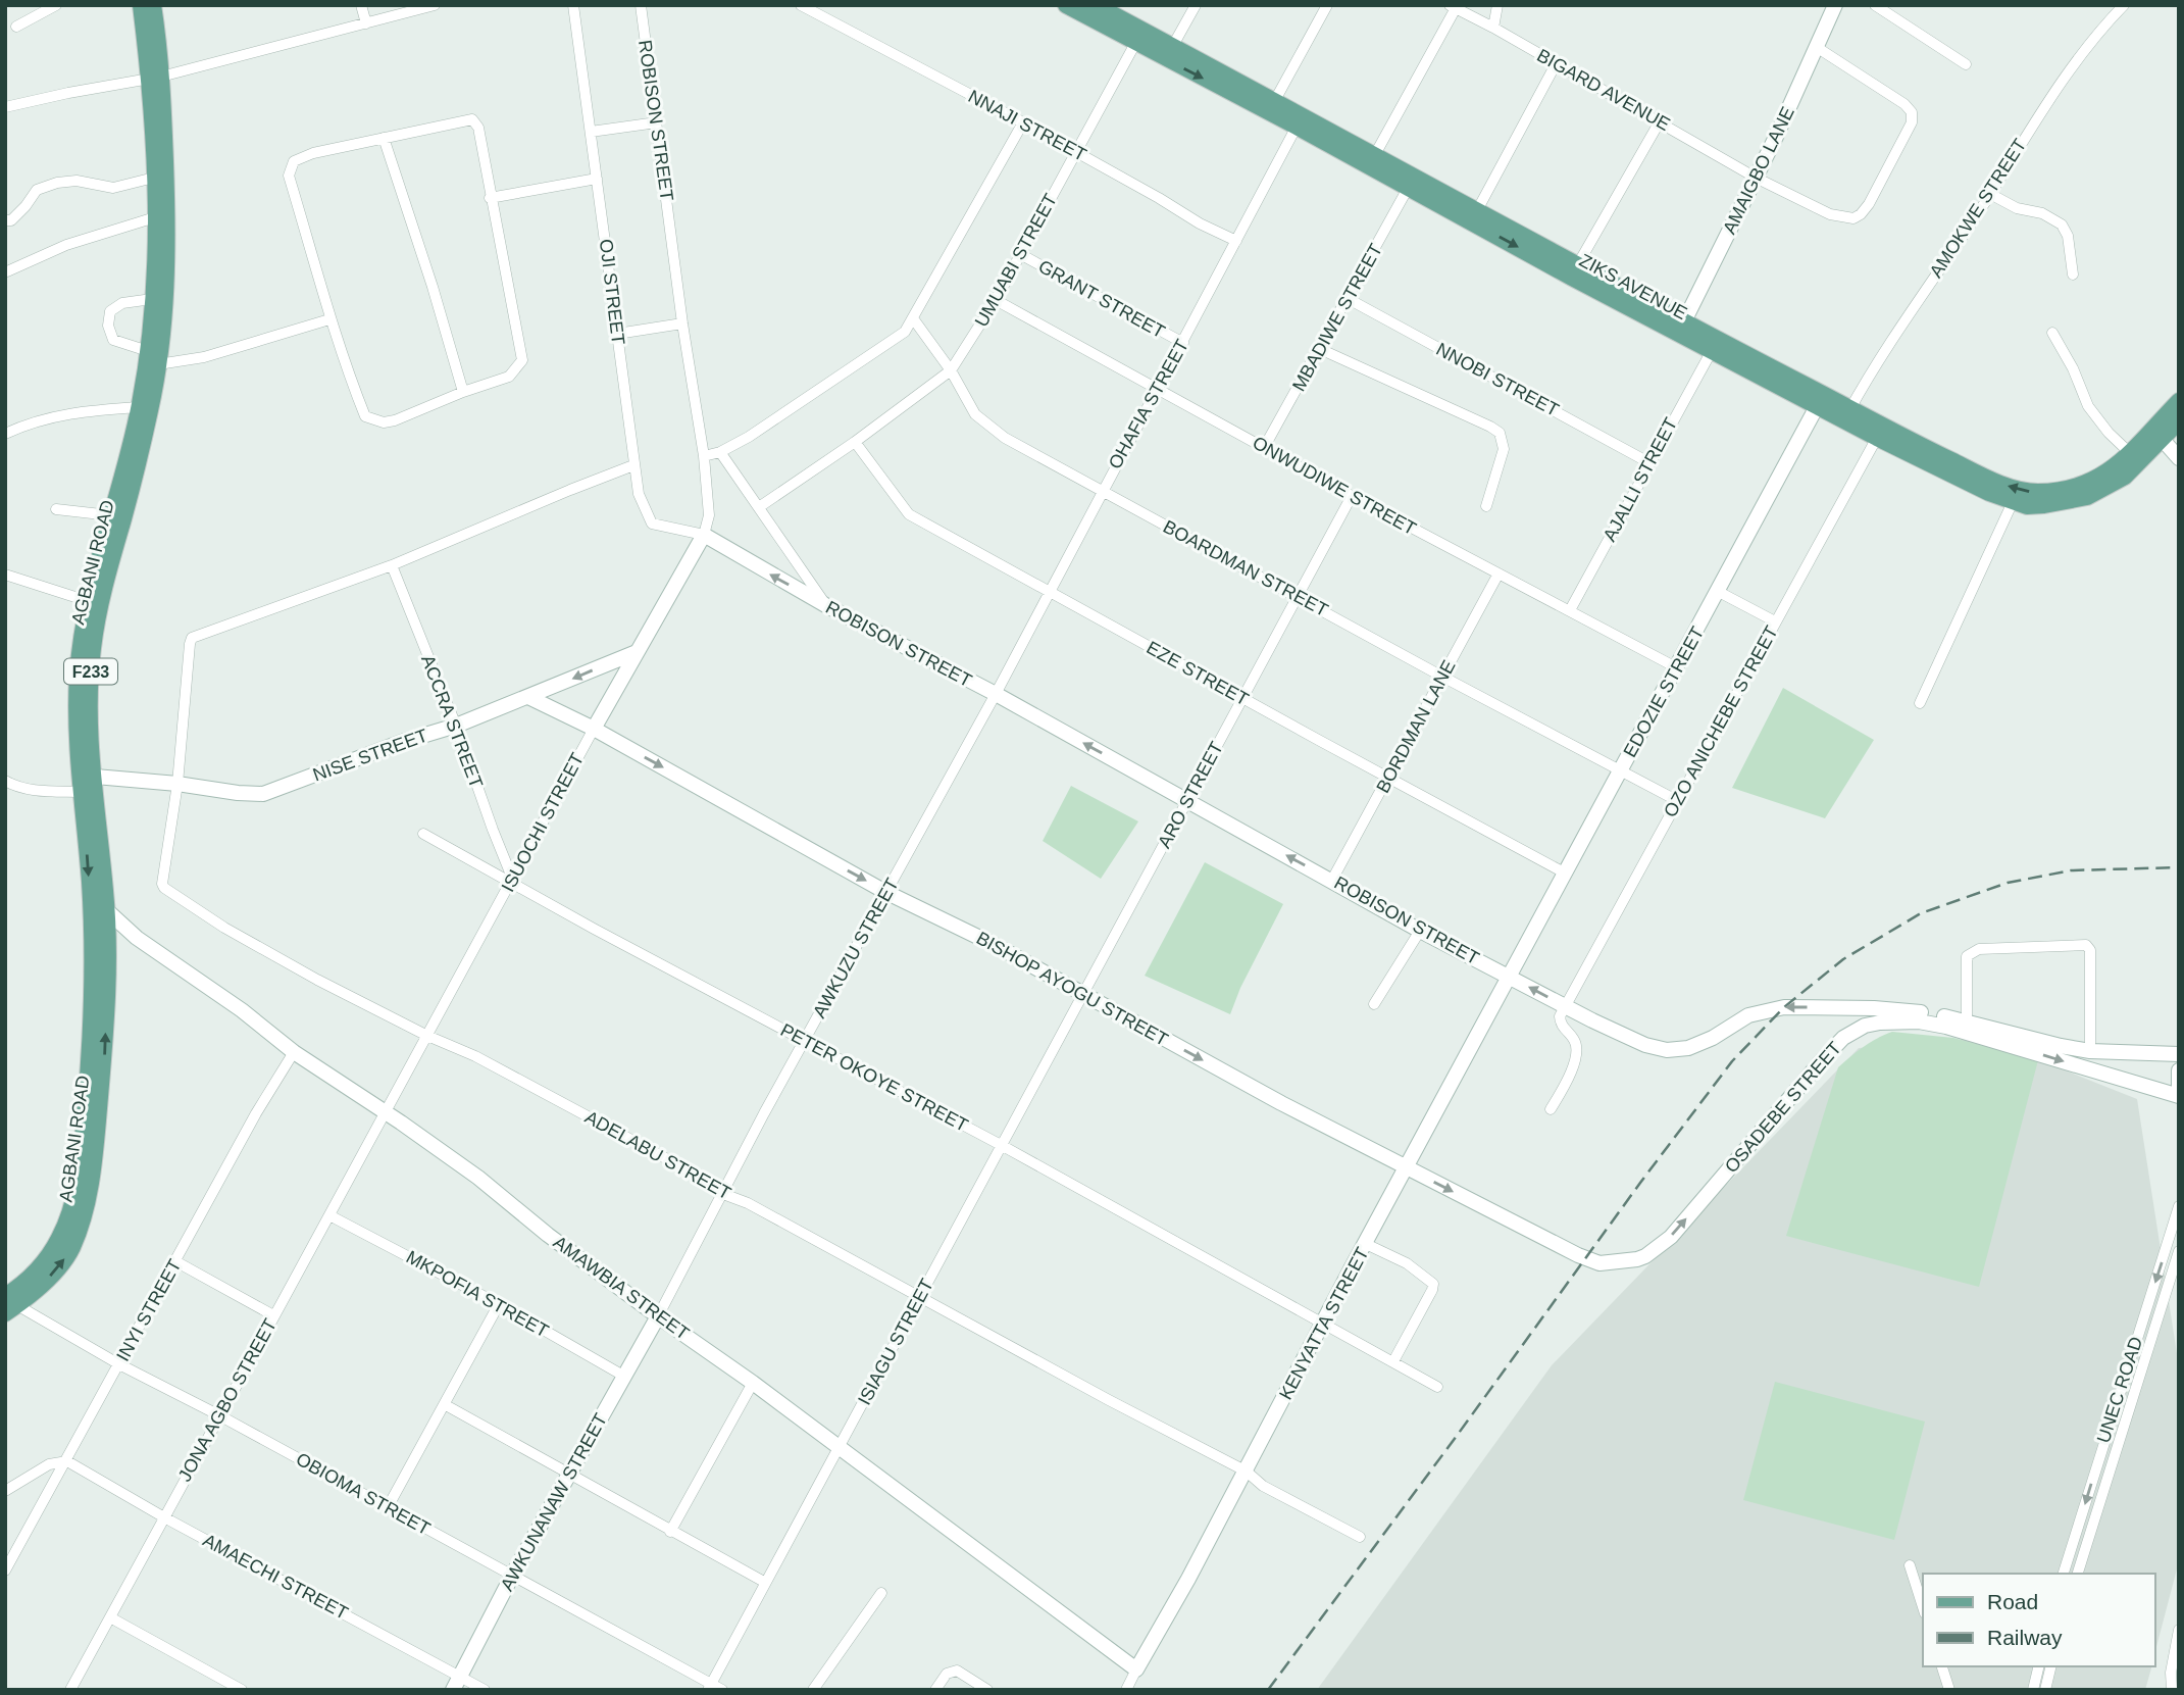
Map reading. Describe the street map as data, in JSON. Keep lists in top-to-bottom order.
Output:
{
  "streets": {
    "main road": [
      "ROBISON STREET",
      "AMAIGBO LANE",
      "ZIKS AVENUE",
      "AGBANI ROAD",
      "F233",
      "EDOZIE STREET",
      "NISE STREET",
      "ISUOCHI STREET",
      "BISHOP AYOGU STREET",
      "OSADEBE STREET",
      "AMAWBIA STREET",
      "KENYATTA STREET",
      "AWKUNANAW STREET"
    ],
    "street": [
      "BIGARD AVENUE",
      "NNAJI STREET",
      "AMOKWE STREET",
      "UMUABI STREET",
      "OJI STREET",
      "GRANT STREET",
      "MBADIWE STREET",
      "NNOBI STREET",
      "OHAFIA STREET",
      "AJALLI STREET",
      "ONWUDIWE STREET",
      "BOARDMAN STREET",
      "EZE STREET",
      "ACCRA STREET",
      "OZO ANICHEBE STREET",
      "BORDMAN LANE",
      "ARO STREET",
      "AWKUZU STREET",
      "PETER OKOYE STREET",
      "ADELABU STREET",
      "MKPOFIA STREET",
      "INYI STREET",
      "ISIAGU STREET",
      "UNEC ROAD",
      "JONA AGBO STREET",
      "OBIOMA STREET",
      "AMAECHI STREET"
    ]
  },
  "crossings": [
    ["BIGARD AVENUE", "AMAIGBO LANE"],
    ["ROBISON STREET", "OJI STREET"],
    ["ROBISON STREET", "OHAFIA STREET"],
    ["ROBISON STREET", "EDOZIE STREET"],
    ["ROBISON STREET", "OZO ANICHEBE STREET"],
    ["ROBISON STREET", "BORDMAN LANE"],
    ["ROBISON STREET", "ARO STREET"],
    ["ROBISON STREET", "ISUOCHI STREET"],
    ["ROBISON STREET", "AWKUZU STREET"],
    ["ROBISON STREET", "KENYATTA STREET"],
    ["NNAJI STREET", "UMUABI STREET"],
    ["NNAJI STREET", "OHAFIA STREET"],
    ["AMAIGBO LANE", "ZIKS AVENUE"],
    ["AMOKWE STREET", "ZIKS AVENUE"],
    ["UMUABI STREET", "ZIKS AVENUE"],
    ["UMUABI STREET", "GRANT STREET"],
    ["UMUABI STREET", "ONWUDIWE STREET"],
    ["UMUABI STREET", "BOARDMAN STREET"],
    ["UMUABI STREET", "EZE STREET"],
    ["ZIKS AVENUE", "MBADIWE STREET"],
    ["ZIKS AVENUE", "OHAFIA STREET"],
    ["ZIKS AVENUE", "AJALLI STREET"],
    ["ZIKS AVENUE", "EDOZIE STREET"],
    ["ZIKS AVENUE", "OZO ANICHEBE STREET"],
    ["OJI STREET", "ISUOCHI STREET"],
    ["GRANT STREET", "OHAFIA STREET"],
    ["MBADIWE STREET", "NNOBI STREET"],
    ["MBADIWE STREET", "ONWUDIWE STREET"],
    ["NNOBI STREET", "AJALLI STREET"],
    ["OHAFIA STREET", "ONWUDIWE STREET"],
    ["OHAFIA STREET", "BOARDMAN STREET"],
    ["OHAFIA STREET", "EZE STREET"],
    ["OHAFIA STREET", "AWKUZU STREET"],
    ["AJALLI STREET", "ONWUDIWE STREET"],
    ["ONWUDIWE STREET", "EDOZIE STREET"],
    ["ONWUDIWE STREET", "BORDMAN LANE"],
    ["ONWUDIWE STREET", "ARO STREET"],
    ["AGBANI ROAD", "NISE STREET"],
    ["AGBANI ROAD", "AMAWBIA STREET"],
    ["AGBANI ROAD", "OBIOMA STREET"],
    ["BOARDMAN STREET", "EDOZIE STREET"],
    ["BOARDMAN STREET", "OZO ANICHEBE STREET"],
    ["BOARDMAN STREET", "BORDMAN LANE"],
    ["BOARDMAN STREET", "ARO STREET"],
    ["EZE STREET", "EDOZIE STREET"],
    ["EZE STREET", "BORDMAN LANE"],
    ["EZE STREET", "ARO STREET"],
    ["EDOZIE STREET", "KENYATTA STREET"],
    ["ACCRA STREET", "NISE STREET"],
    ["ACCRA STREET", "ISUOCHI STREET"],
    ["ACCRA STREET", "PETER OKOYE STREET"],
    ["NISE STREET", "ISUOCHI STREET"],
    ["NISE STREET", "BISHOP AYOGU STREET"],
    ["NISE STREET", "ADELABU STREET"],
    ["ARO STREET", "BISHOP AYOGU STREET"],
    ["ARO STREET", "ISIAGU STREET"],
    ["ISUOCHI STREET", "BISHOP AYOGU STREET"],
    ["ISUOCHI STREET", "PETER OKOYE STREET"],
    ["ISUOCHI STREET", "ADELABU STREET"],
    ["ISUOCHI STREET", "AMAWBIA STREET"],
    ["ISUOCHI STREET", "JONA AGBO STREET"],
    ["AWKUZU STREET", "BISHOP AYOGU STREET"],
    ["AWKUZU STREET", "PETER OKOYE STREET"],
    ["AWKUZU STREET", "ADELABU STREET"],
    ["AWKUZU STREET", "AMAWBIA STREET"],
    ["AWKUZU STREET", "AWKUNANAW STREET"],
    ["BISHOP AYOGU STREET", "OSADEBE STREET"],
    ["BISHOP AYOGU STREET", "KENYATTA STREET"],
    ["BISHOP AYOGU STREET", "ISIAGU STREET"],
    ["PETER OKOYE STREET", "KENYATTA STREET"],
    ["PETER OKOYE STREET", "ISIAGU STREET"],
    ["ADELABU STREET", "KENYATTA STREET"],
    ["ADELABU STREET", "ISIAGU STREET"],
    ["AMAWBIA STREET", "INYI STREET"],
    ["AMAWBIA STREET", "KENYATTA STREET"],
    ["AMAWBIA STREET", "ISIAGU STREET"],
    ["AMAWBIA STREET", "JONA AGBO STREET"],
    ["AMAWBIA STREET", "AWKUNANAW STREET"],
    ["MKPOFIA STREET", "JONA AGBO STREET"],
    ["MKPOFIA STREET", "AWKUNANAW STREET"],
    ["INYI STREET", "OBIOMA STREET"],
    ["INYI STREET", "AMAECHI STREET"],
    ["ISIAGU STREET", "OBIOMA STREET"],
    ["JONA AGBO STREET", "OBIOMA STREET"],
    ["JONA AGBO STREET", "AMAECHI STREET"],
    ["OBIOMA STREET", "AWKUNANAW STREET"],
    ["AWKUNANAW STREET", "AMAECHI STREET"]
  ],
  "one_way": ["ROBISON STREET", "BISHOP AYOGU STREET"],
  "legend": ["Road", "Railway"]
}
